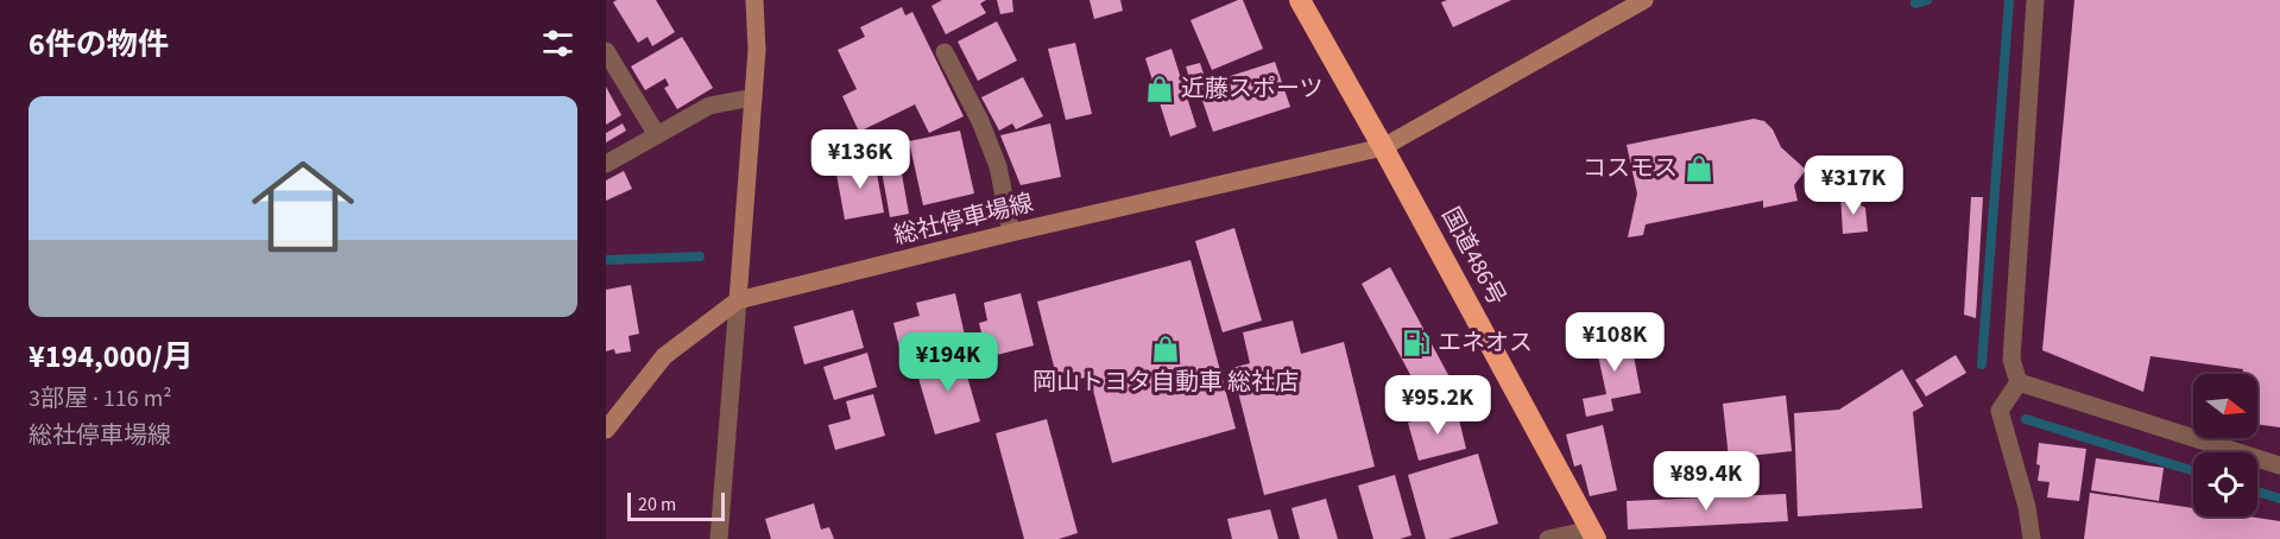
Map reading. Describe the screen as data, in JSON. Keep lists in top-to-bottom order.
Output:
{
  "streets": {
    "highway": ["国道486号"],
    "main road": ["総社停車場線"]
  },
  "crossings": [
    ["総社停車場線", "国道486号"]
  ],
  "places": {
    "shop": ["近藤スポーツ", "コスモス", "岡山トヨタ自動車 総社店"],
    "fuel station": ["エネオス"]
  },
  "scale_bar": "20 m",
  "north": "right",
  "page": {
    "heading": "6件の物件",
    "list": [
      {
        "name": "¥194,000/月",
        "note": "3部屋 · 116 m² · 総社停車場線"
      }
    ],
    "price": [
      "¥136K",
      "¥317K",
      "¥108K",
      "¥194K",
      "¥95.2K",
      "¥89.4K"
    ],
    "scale": "20 m"
  }
}
